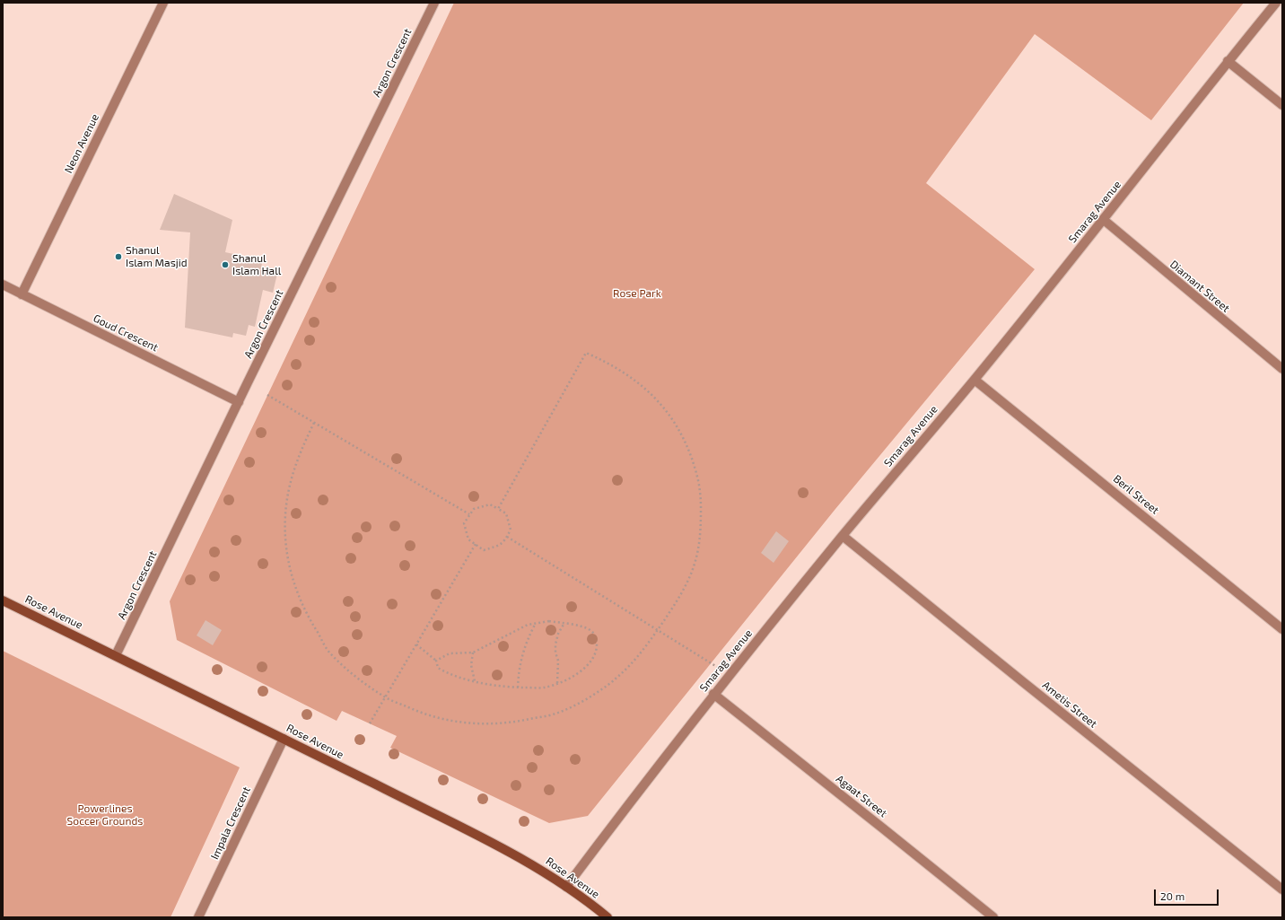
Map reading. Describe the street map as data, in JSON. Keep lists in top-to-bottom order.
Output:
{
  "streets": {
    "street": [
      "Argon Crescent",
      "Neon Avenue",
      "Smarag Avenue",
      "Diamant Street",
      "Goud Crescent",
      "Beril Street",
      "Rose Avenue",
      "Ametis Street",
      "Agaat Street",
      "Impala Crescent"
    ]
  },
  "crossings": [
    ["Argon Crescent", "Goud Crescent"],
    ["Argon Crescent", "Rose Avenue"],
    ["Neon Avenue", "Goud Crescent"],
    ["Smarag Avenue", "Diamant Street"],
    ["Smarag Avenue", "Beril Street"],
    ["Smarag Avenue", "Rose Avenue"],
    ["Smarag Avenue", "Ametis Street"],
    ["Smarag Avenue", "Agaat Street"],
    ["Rose Avenue", "Impala Crescent"]
  ],
  "parks": ["Rose Park", "Powerlines Soccer Grounds"],
  "places": ["Shanul Islam Masjid", "Shanul Islam Hall"],
  "scale_bar": "20 m"
}
